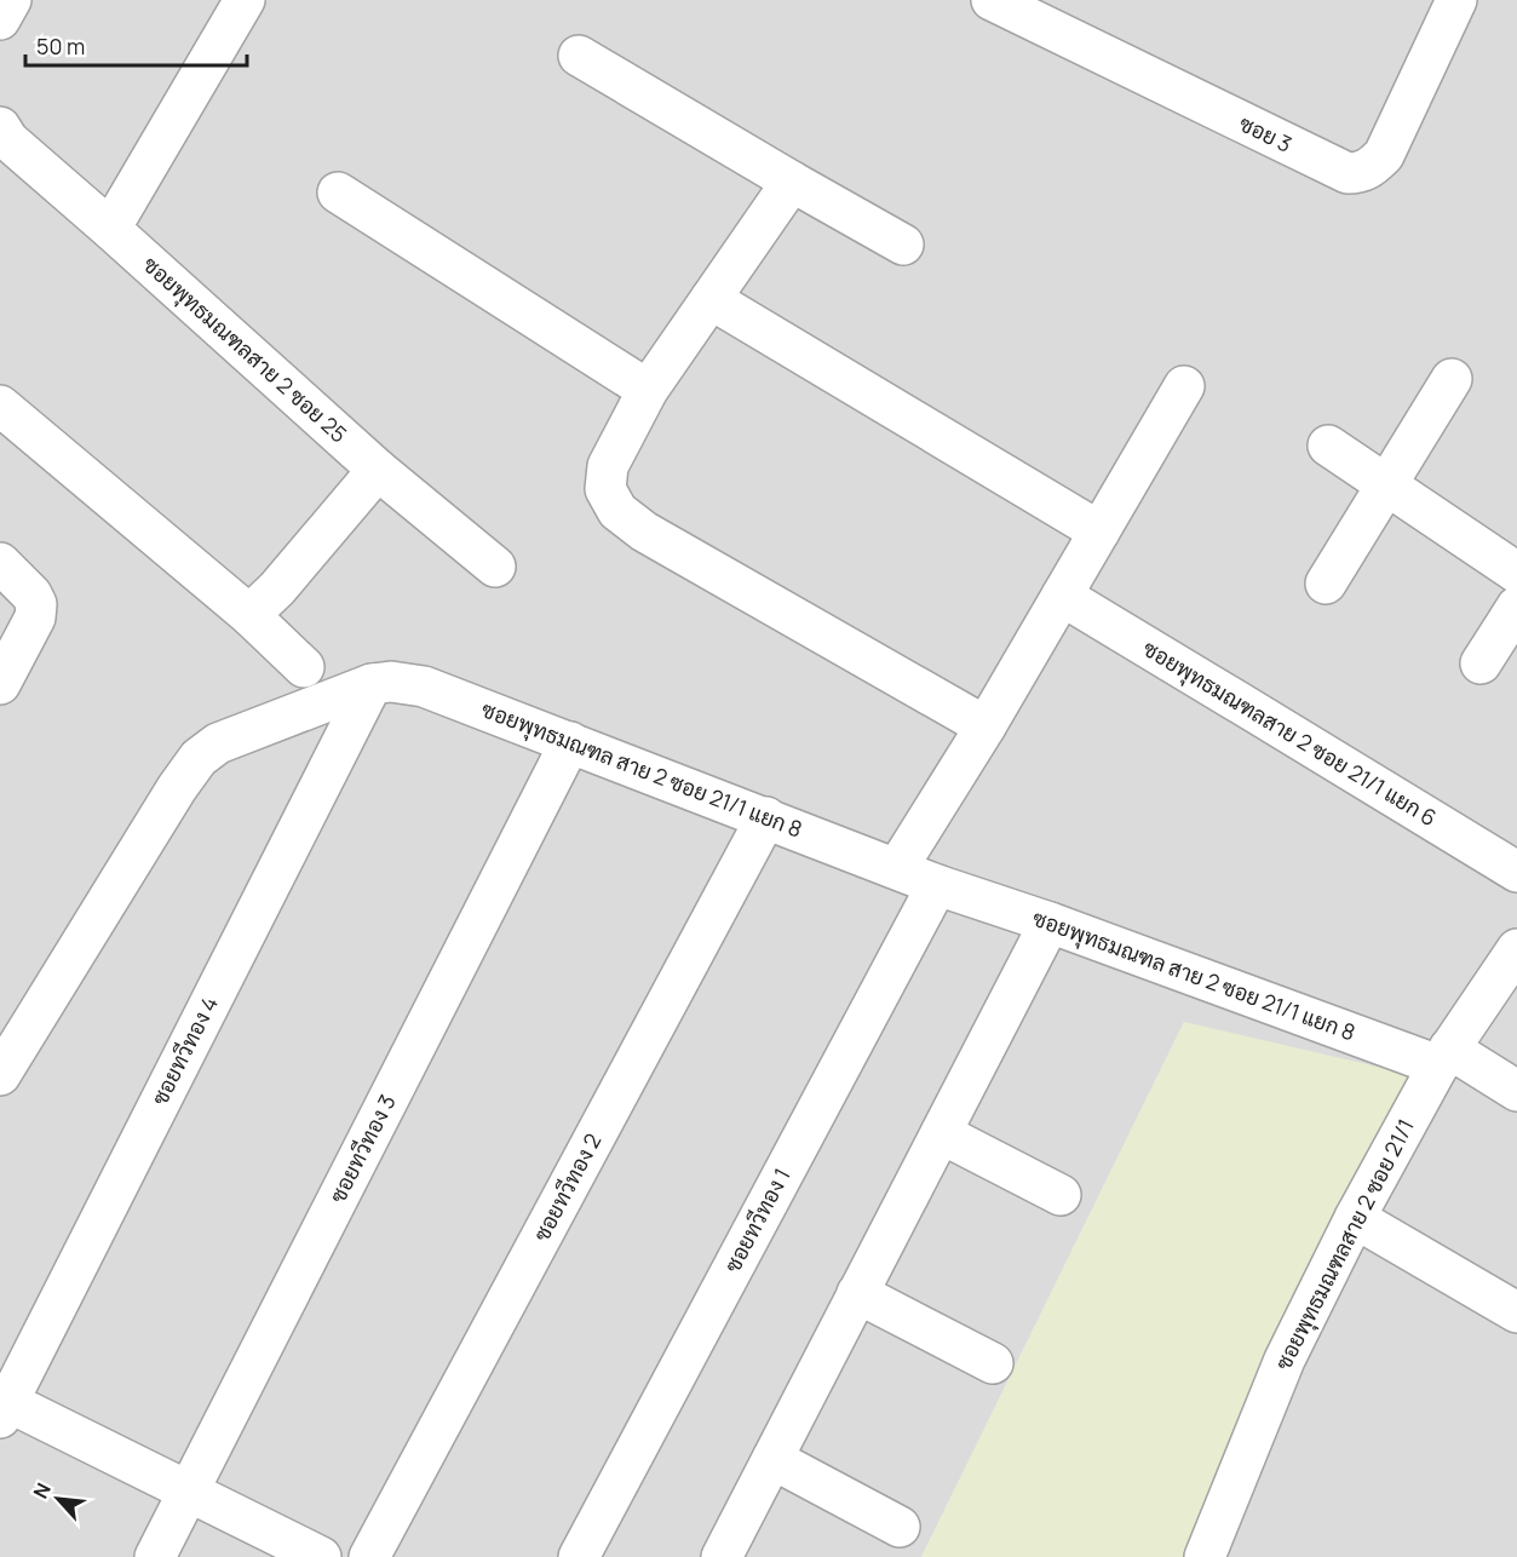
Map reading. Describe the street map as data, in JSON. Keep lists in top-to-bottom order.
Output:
{
  "streets": {
    "street": [
      "ซอย 3",
      "ซอยพุทธมณฑลสาย 2 ซอย 25",
      "ซอยพุทธมณฑลสาย 2 ซอย 21/1 แยก 6",
      "ซอยพุทธมณฑล สาย 2 ซอย 21/1 แยก 8",
      "ซอยทวีทอง 4",
      "ซอยทวีทอง 3",
      "ซอยทวีทอง 2",
      "ซอยทวีทอง 1",
      "ซอยพุทธมณฑลสาย 2 ซอย 21/1"
    ]
  },
  "crossings": [
    ["ซอยพุทธมณฑล สาย 2 ซอย 21/1 แยก 8", "ซอยทวีทอง 4"],
    ["ซอยพุทธมณฑล สาย 2 ซอย 21/1 แยก 8", "ซอยทวีทอง 3"],
    ["ซอยพุทธมณฑล สาย 2 ซอย 21/1 แยก 8", "ซอยทวีทอง 2"],
    ["ซอยพุทธมณฑล สาย 2 ซอย 21/1 แยก 8", "ซอยทวีทอง 1"],
    ["ซอยพุทธมณฑล สาย 2 ซอย 21/1 แยก 8", "ซอยพุทธมณฑลสาย 2 ซอย 21/1"]
  ],
  "scale_bar": "50 m",
  "north": "top left"
}
